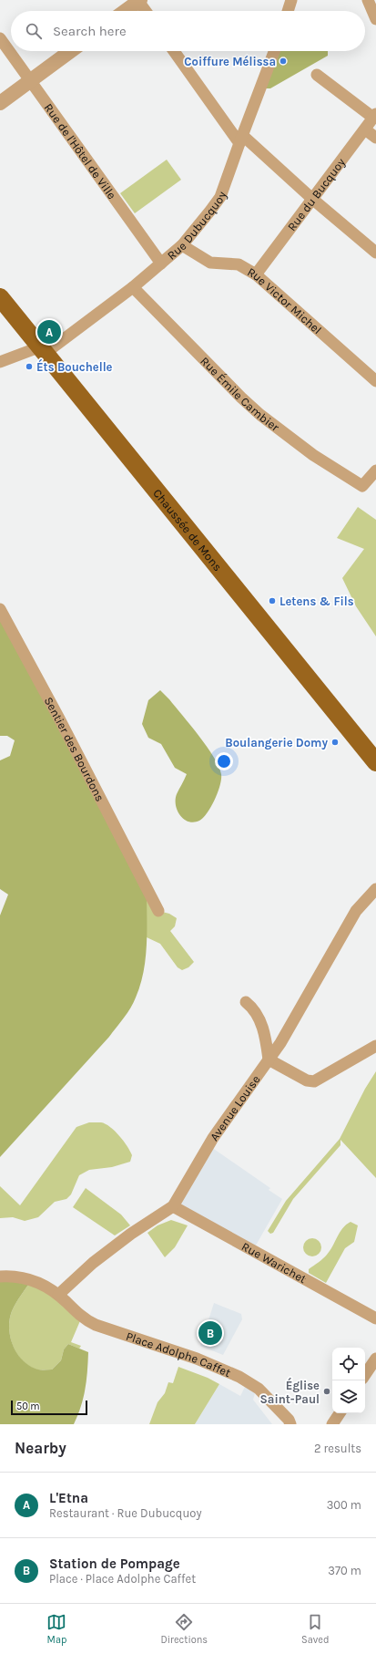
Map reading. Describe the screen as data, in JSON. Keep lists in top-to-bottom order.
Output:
{
  "streets": {
    "main road": ["Chaussée de Mons"],
    "street": [
      "Rue de l'Hôtel de Ville",
      "Rue du Bucquoy",
      "Rue Dubucquoy",
      "Rue Victor Michel",
      "Rue Émile Cambier",
      "Sentier des Bourdons",
      "Avenue Louise",
      "Rue Warichet",
      "Place Adolphe Caffet"
    ]
  },
  "crossings": [
    ["Rue de l'Hôtel de Ville", "Rue Dubucquoy"],
    ["Rue du Bucquoy", "Rue Victor Michel"],
    ["Rue Dubucquoy", "Rue Victor Michel"],
    ["Rue Dubucquoy", "Rue Émile Cambier"],
    ["Rue Dubucquoy", "Chaussée de Mons"],
    ["Avenue Louise", "Rue Warichet"],
    ["Avenue Louise", "Place Adolphe Caffet"]
  ],
  "places": [
    "Coiffure Mélissa",
    "Éts Bouchelle",
    "Letens & Fils",
    "Boulangerie Domy",
    "Église Saint-Paul"
  ],
  "scale_bar": "50 m",
  "page": {
    "search": "Search here",
    "pins": ["A", "B"],
    "scale": "50 m",
    "heading": ["Nearby", "2 results"],
    "list": [
      {
        "mark": "A",
        "name": "L'Etna",
        "note": "Restaurant · Rue Dubucquoy",
        "value": "300 m"
      },
      {
        "mark": "B",
        "name": "Station de Pompage",
        "note": "Place · Place Adolphe Caffet",
        "value": "370 m"
      }
    ],
    "nav": ["Map", "Directions", "Saved"]
  }
}
